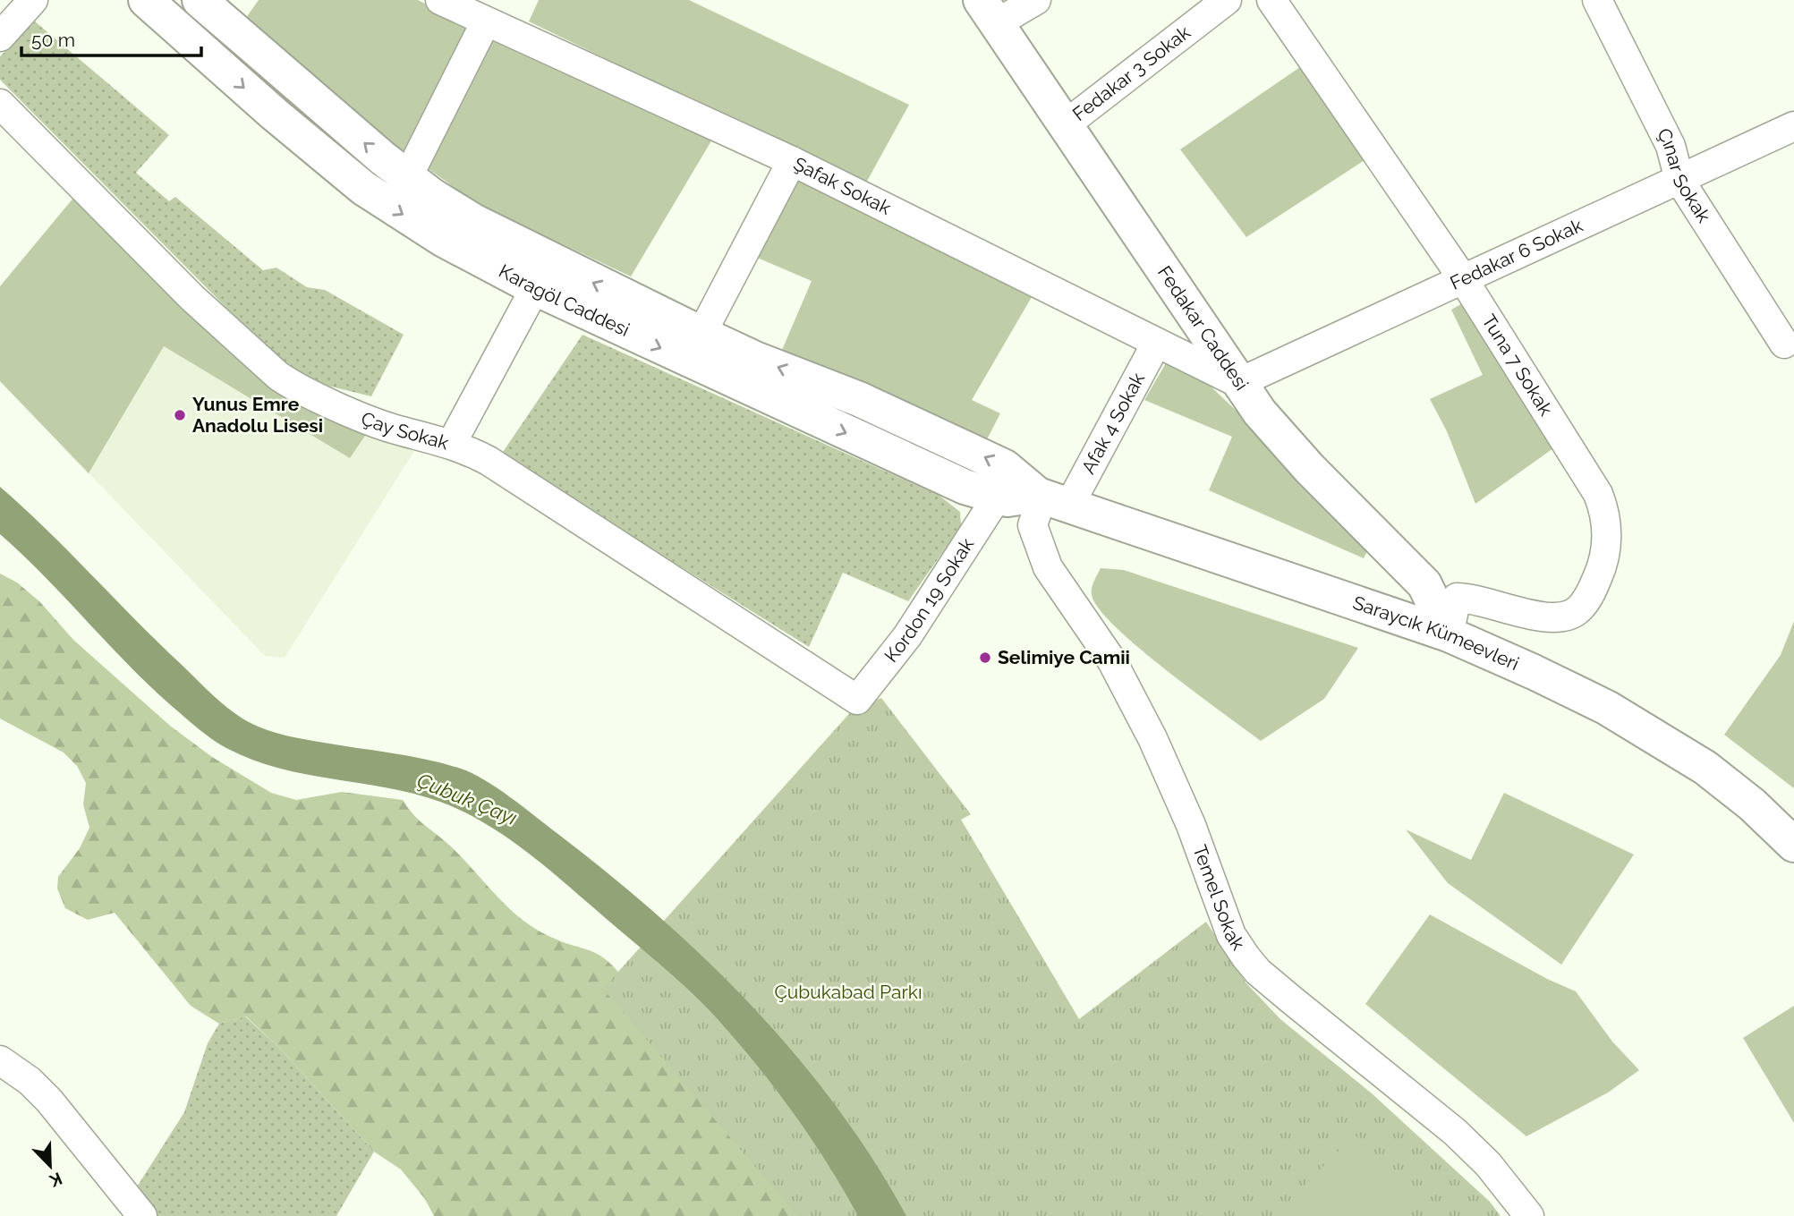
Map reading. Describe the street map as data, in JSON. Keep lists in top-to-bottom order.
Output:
{
  "streets": {
    "main road": ["Karagöl Caddesi", "Fedakar Caddesi", "Saraycık Kümeevleri"],
    "street": [
      "Fedakar 3 Sokak",
      "Çınar Sokak",
      "Şafak Sokak",
      "Fedakar 6 Sokak",
      "Tuna 7 Sokak",
      "Afak 4 Sokak",
      "Çay Sokak",
      "Kordon 19 Sokak",
      "Temel Sokak"
    ]
  },
  "crossings": [
    ["Fedakar 3 Sokak", "Fedakar Caddesi"],
    ["Çınar Sokak", "Fedakar 6 Sokak"],
    ["Şafak Sokak", "Fedakar 6 Sokak"],
    ["Şafak Sokak", "Fedakar Caddesi"],
    ["Şafak Sokak", "Afak 4 Sokak"],
    ["Fedakar 6 Sokak", "Fedakar Caddesi"],
    ["Fedakar 6 Sokak", "Tuna 7 Sokak"],
    ["Karagöl Caddesi", "Afak 4 Sokak"],
    ["Karagöl Caddesi", "Kordon 19 Sokak"],
    ["Karagöl Caddesi", "Saraycık Kümeevleri"],
    ["Karagöl Caddesi", "Temel Sokak"],
    ["Fedakar Caddesi", "Tuna 7 Sokak"],
    ["Fedakar Caddesi", "Saraycık Kümeevleri"],
    ["Tuna 7 Sokak", "Saraycık Kümeevleri"],
    ["Afak 4 Sokak", "Saraycık Kümeevleri"],
    ["Afak 4 Sokak", "Temel Sokak"],
    ["Çay Sokak", "Kordon 19 Sokak"],
    ["Saraycık Kümeevleri", "Temel Sokak"]
  ],
  "water": ["Çubuk Çayı"],
  "parks": ["Çubukabad Parkı"],
  "places": ["Yunus Emre Anadolu Lisesi", "Selimiye Camii"],
  "scale_bar": "50 m",
  "north": "bottom right"
}
